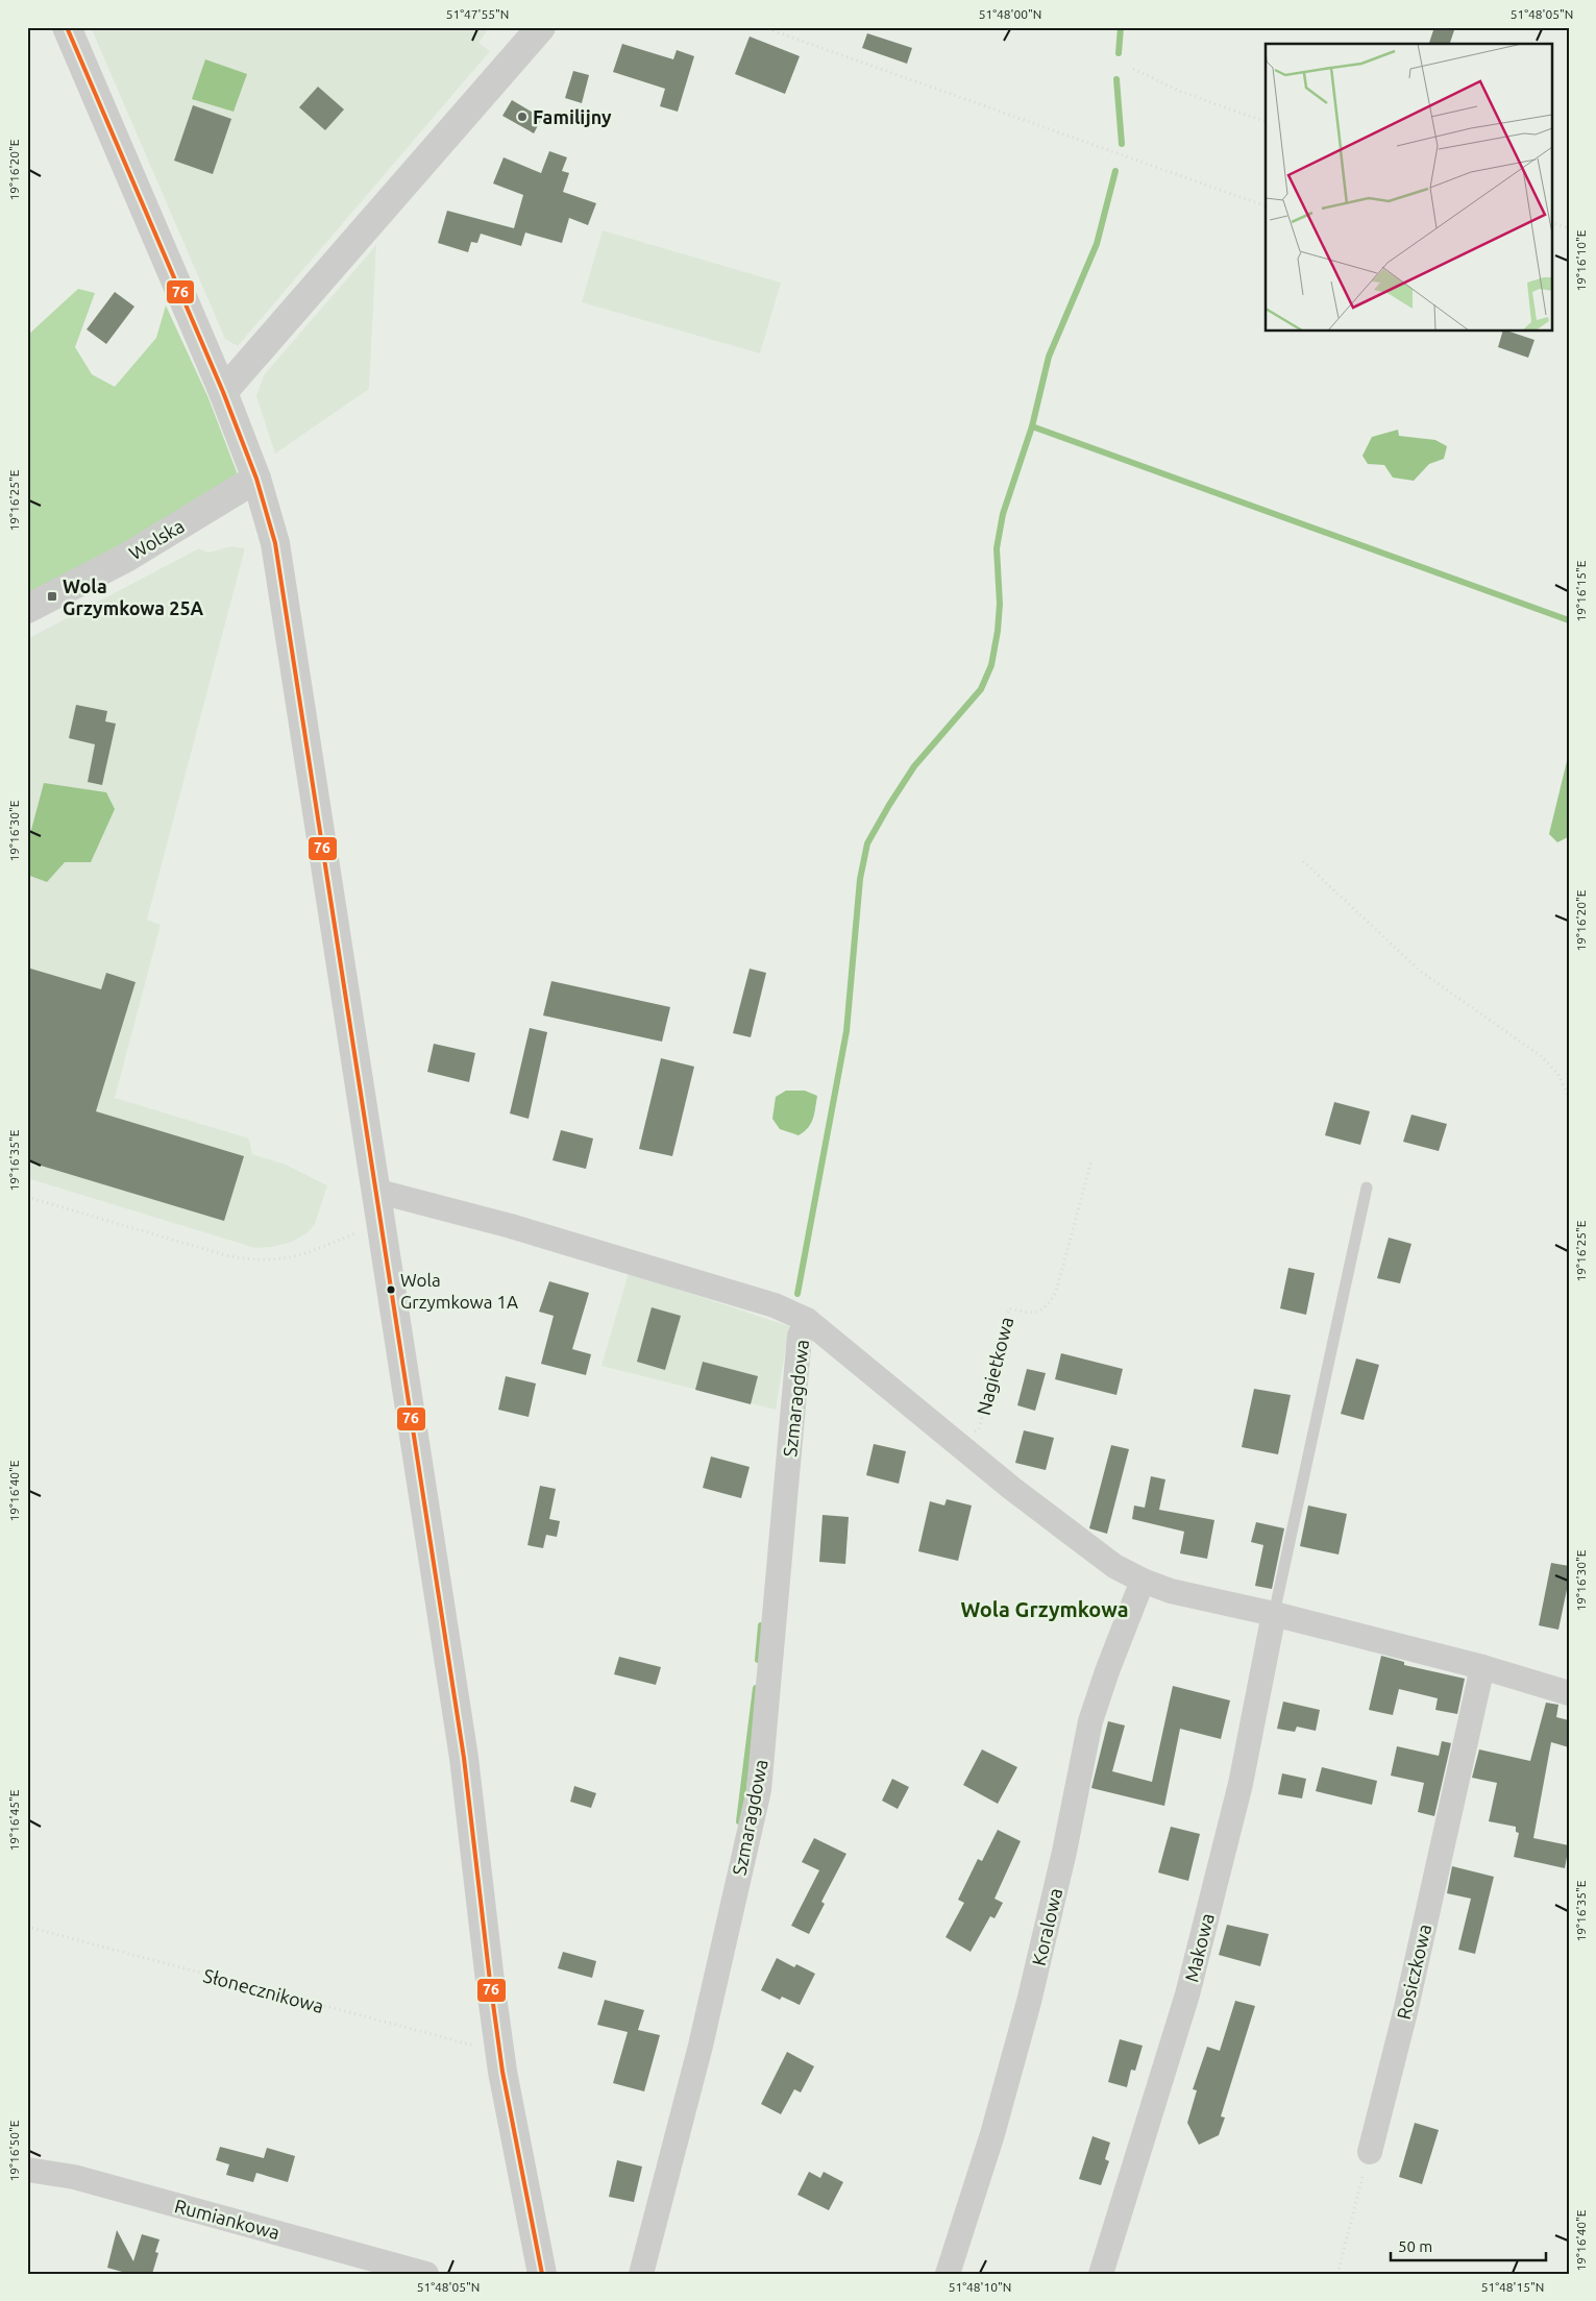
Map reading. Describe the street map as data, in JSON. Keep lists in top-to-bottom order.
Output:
{
  "streets": {
    "street": [
      "Wolska",
      "Szmaragdowa",
      "Koralowa",
      "Makowa",
      "Rosiczkowa",
      "Rumiankowa"
    ],
    "path": ["Nagietkowa", "Słonecznikowa"]
  },
  "districts": ["Wola Grzymkowa"],
  "places": {
    "other": ["Familijny", "Wola Grzymkowa 1A"],
    "transit": ["Wola Grzymkowa 25A"]
  },
  "lines": ["transit line 76"],
  "scale_bar": "50 m",
  "coordinates": [
    "51°47'55\"N",
    "51°48'00\"N",
    "51°48'05\"N",
    "19°16'20\"E",
    "19°16'10\"E",
    "19°16'25\"E",
    "19°16'15\"E",
    "19°16'30\"E",
    "19°16'35\"E",
    "19°16'40\"E",
    "19°16'45\"E",
    "19°16'50\"E",
    "51°48'10\"N",
    "51°48'15\"N"
  ]
}
